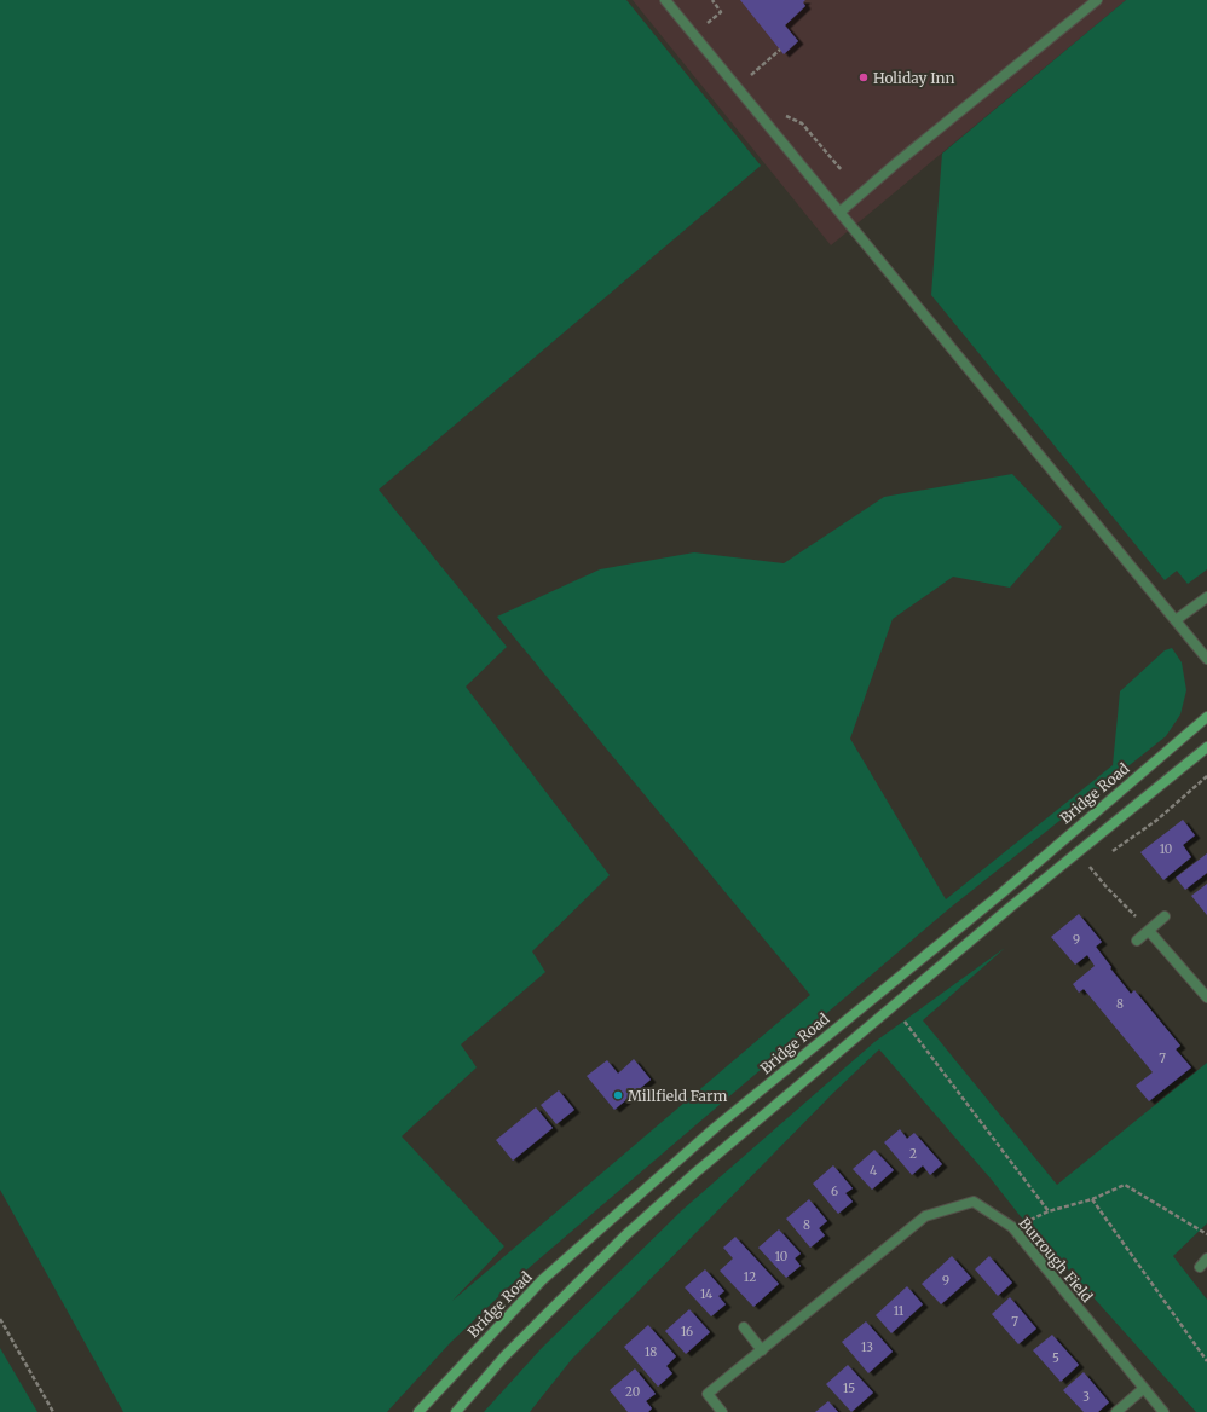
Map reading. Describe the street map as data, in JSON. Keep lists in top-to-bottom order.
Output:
{
  "streets": {
    "main road": ["Bridge Road"],
    "street": ["Burrough Field"]
  },
  "places": ["Holiday Inn", "Millfield Farm"],
  "house_numbers": [
    "10",
    "9",
    "8",
    "7",
    "2",
    "4",
    "6",
    "8",
    "10",
    "12",
    "9",
    "14",
    "11",
    "7",
    "16",
    "13",
    "18",
    "5",
    "15",
    "20",
    "3"
  ]
}
